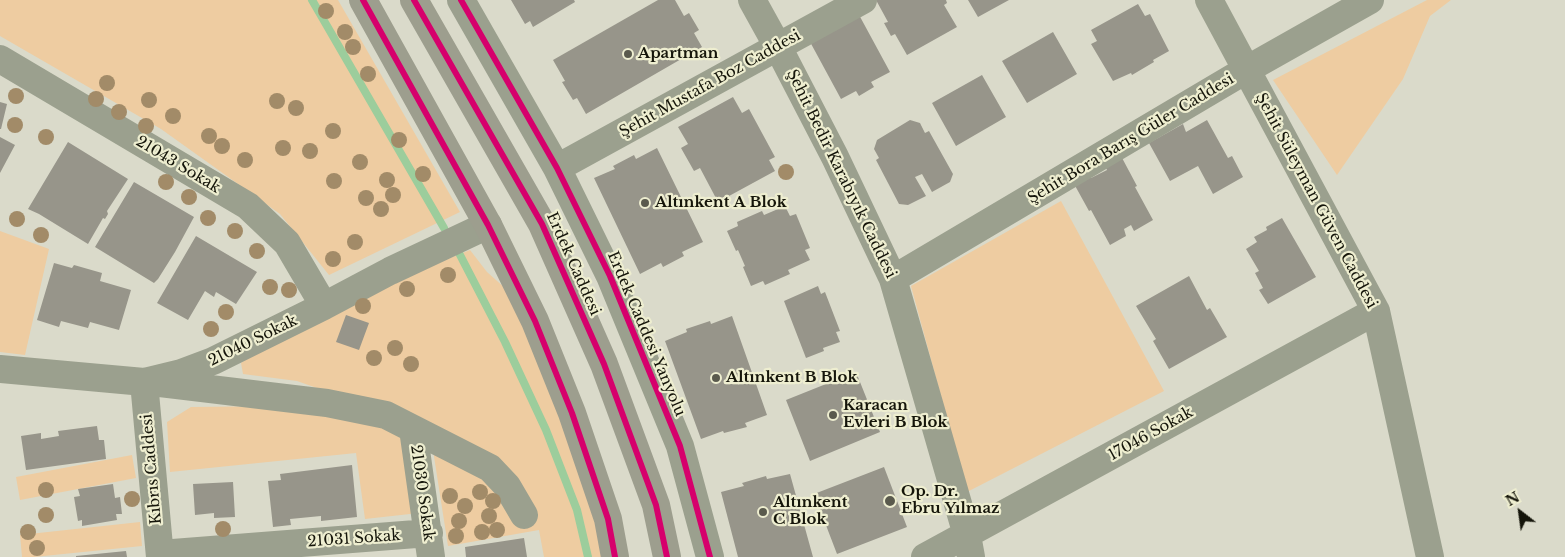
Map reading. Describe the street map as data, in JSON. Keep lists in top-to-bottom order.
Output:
{
  "streets": {
    "highway": ["Erdek Caddesi"],
    "street": [
      "Şehit Mustafa Boz Caddesi",
      "Şehit Bora Barış Güler Caddesi",
      "21043 Sokak",
      "Şehit Bedir Karabıyık Caddesi",
      "Şehit Süleyman Güven Caddesi",
      "Erdek Caddesi Yanyolu",
      "21040 Sokak",
      "17046 Sokak",
      "Kıbrıs Caddesi",
      "21030 Sokak",
      "21031 Sokak"
    ]
  },
  "crossings": [
    ["Şehit Mustafa Boz Caddesi", "Şehit Bedir Karabıyık Caddesi"],
    ["Şehit Mustafa Boz Caddesi", "Erdek Caddesi Yanyolu"],
    ["Şehit Bora Barış Güler Caddesi", "Şehit Bedir Karabıyık Caddesi"],
    ["Şehit Bora Barış Güler Caddesi", "Şehit Süleyman Güven Caddesi"],
    ["21043 Sokak", "21040 Sokak"],
    ["Şehit Bedir Karabıyık Caddesi", "17046 Sokak"],
    ["Şehit Süleyman Güven Caddesi", "17046 Sokak"],
    ["21040 Sokak", "Kıbrıs Caddesi"],
    ["Kıbrıs Caddesi", "21031 Sokak"],
    ["21030 Sokak", "21031 Sokak"]
  ],
  "places": [
    "Apartman",
    "Altınkent A Blok",
    "Altınkent B Blok",
    "Karacan Evleri B Blok",
    "Op. Dr. Ebru Yılmaz",
    "Altınkent C Blok"
  ],
  "north": "top left"
}
